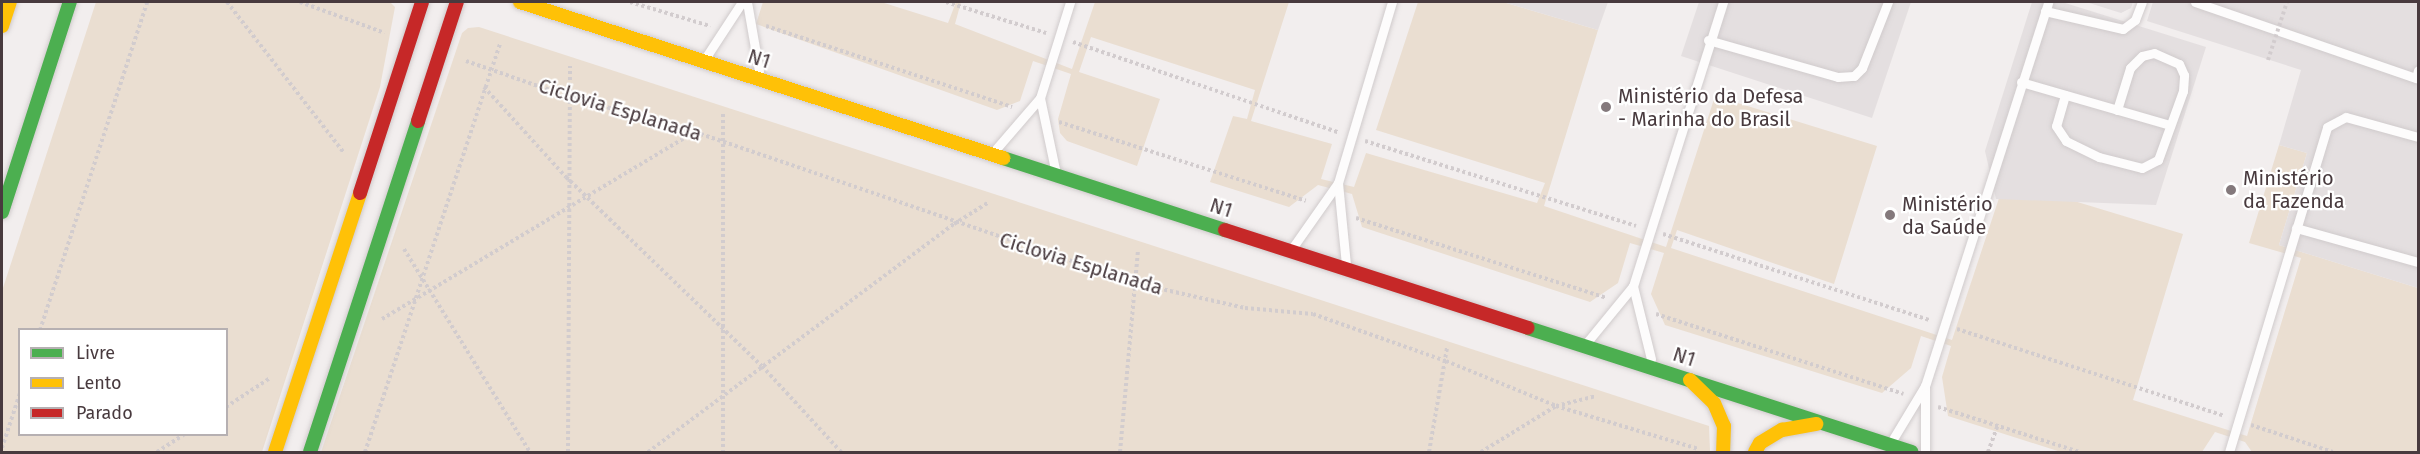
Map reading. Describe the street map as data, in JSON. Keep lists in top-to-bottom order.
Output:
{
  "streets": {
    "main road": ["N1"],
    "path": ["Ciclovia Esplanada"]
  },
  "places": ["Ministério da Defesa - Marinha do Brasil", "Ministério da Fazenda", "Ministério da Saúde"],
  "legend": ["Livre", "Lento", "Parado"]
}
